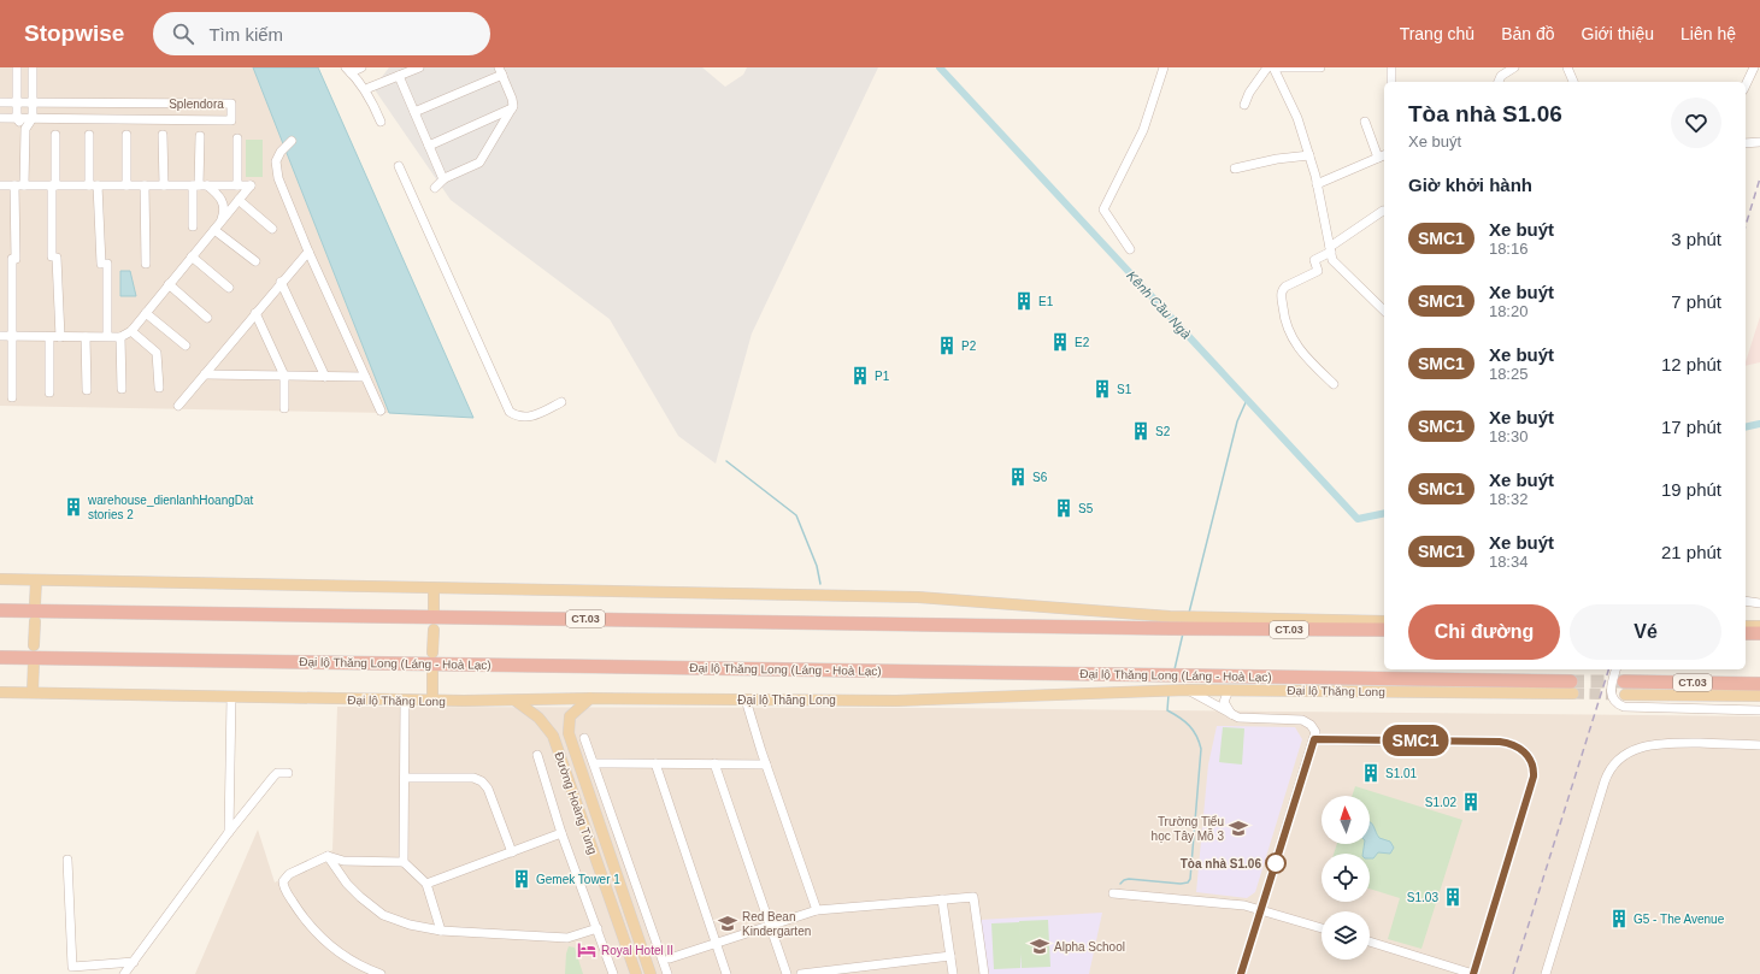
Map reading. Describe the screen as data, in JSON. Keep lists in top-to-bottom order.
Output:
{
  "streets": {
    "highway": ["CT.03", "Đại lộ Thăng Long (Láng - Hoà Lạc)"],
    "main road": ["Đại lộ Thăng Long", "Đường Hoàng Tùng"],
    "street": ["Splendora"]
  },
  "crossings": [
    ["Đại lộ Thăng Long (Láng - Hoà Lạc)", "Đại lộ Thăng Long"],
    ["Đại lộ Thăng Long", "Đường Hoàng Tùng"]
  ],
  "water": ["Kênh Cầu Ngà"],
  "places": {
    "building": [
      "E1",
      "E2",
      "P2",
      "P1",
      "S1",
      "S2",
      "S6",
      "warehouse_dienlanhHoangDat stories 2",
      "S5",
      "S1.01",
      "S1.02",
      "Gemek Tower 1",
      "S1.03",
      "G5 - The Avenue"
    ],
    "school or university": ["Trường Tiểu học Tây Mỗ 3", "Red Bean Kindergarten", "Alpha School"],
    "other": ["Tòa nhà S1.06"],
    "hotel": ["Royal Hotel II"]
  },
  "lines": ["bus line SMC1"],
  "north": "top",
  "page": {
    "header": "Stopwise",
    "search": "Tìm kiếm",
    "nav": [
      "Trang chủ",
      "Bản đồ",
      "Giới thiệu",
      "Liên hệ"
    ],
    "on_map": "SMC1",
    "heading": [
      ["Tòa nhà S1.06", "Xe buýt"],
      "Giờ khởi hành"
    ],
    "list": [
      {
        "mark": "SMC1",
        "name": "Xe buýt",
        "note": "18:16",
        "value": "3 phút"
      },
      {
        "mark": "SMC1",
        "name": "Xe buýt",
        "note": "18:20",
        "value": "7 phút"
      },
      {
        "mark": "SMC1",
        "name": "Xe buýt",
        "note": "18:25",
        "value": "12 phút"
      },
      {
        "mark": "SMC1",
        "name": "Xe buýt",
        "note": "18:30",
        "value": "17 phút"
      },
      {
        "mark": "SMC1",
        "name": "Xe buýt",
        "note": "18:32",
        "value": "19 phút"
      },
      {
        "mark": "SMC1",
        "name": "Xe buýt",
        "note": "18:34",
        "value": "21 phút"
      }
    ],
    "buttons": ["Chỉ đường", "Vé"]
  }
}
